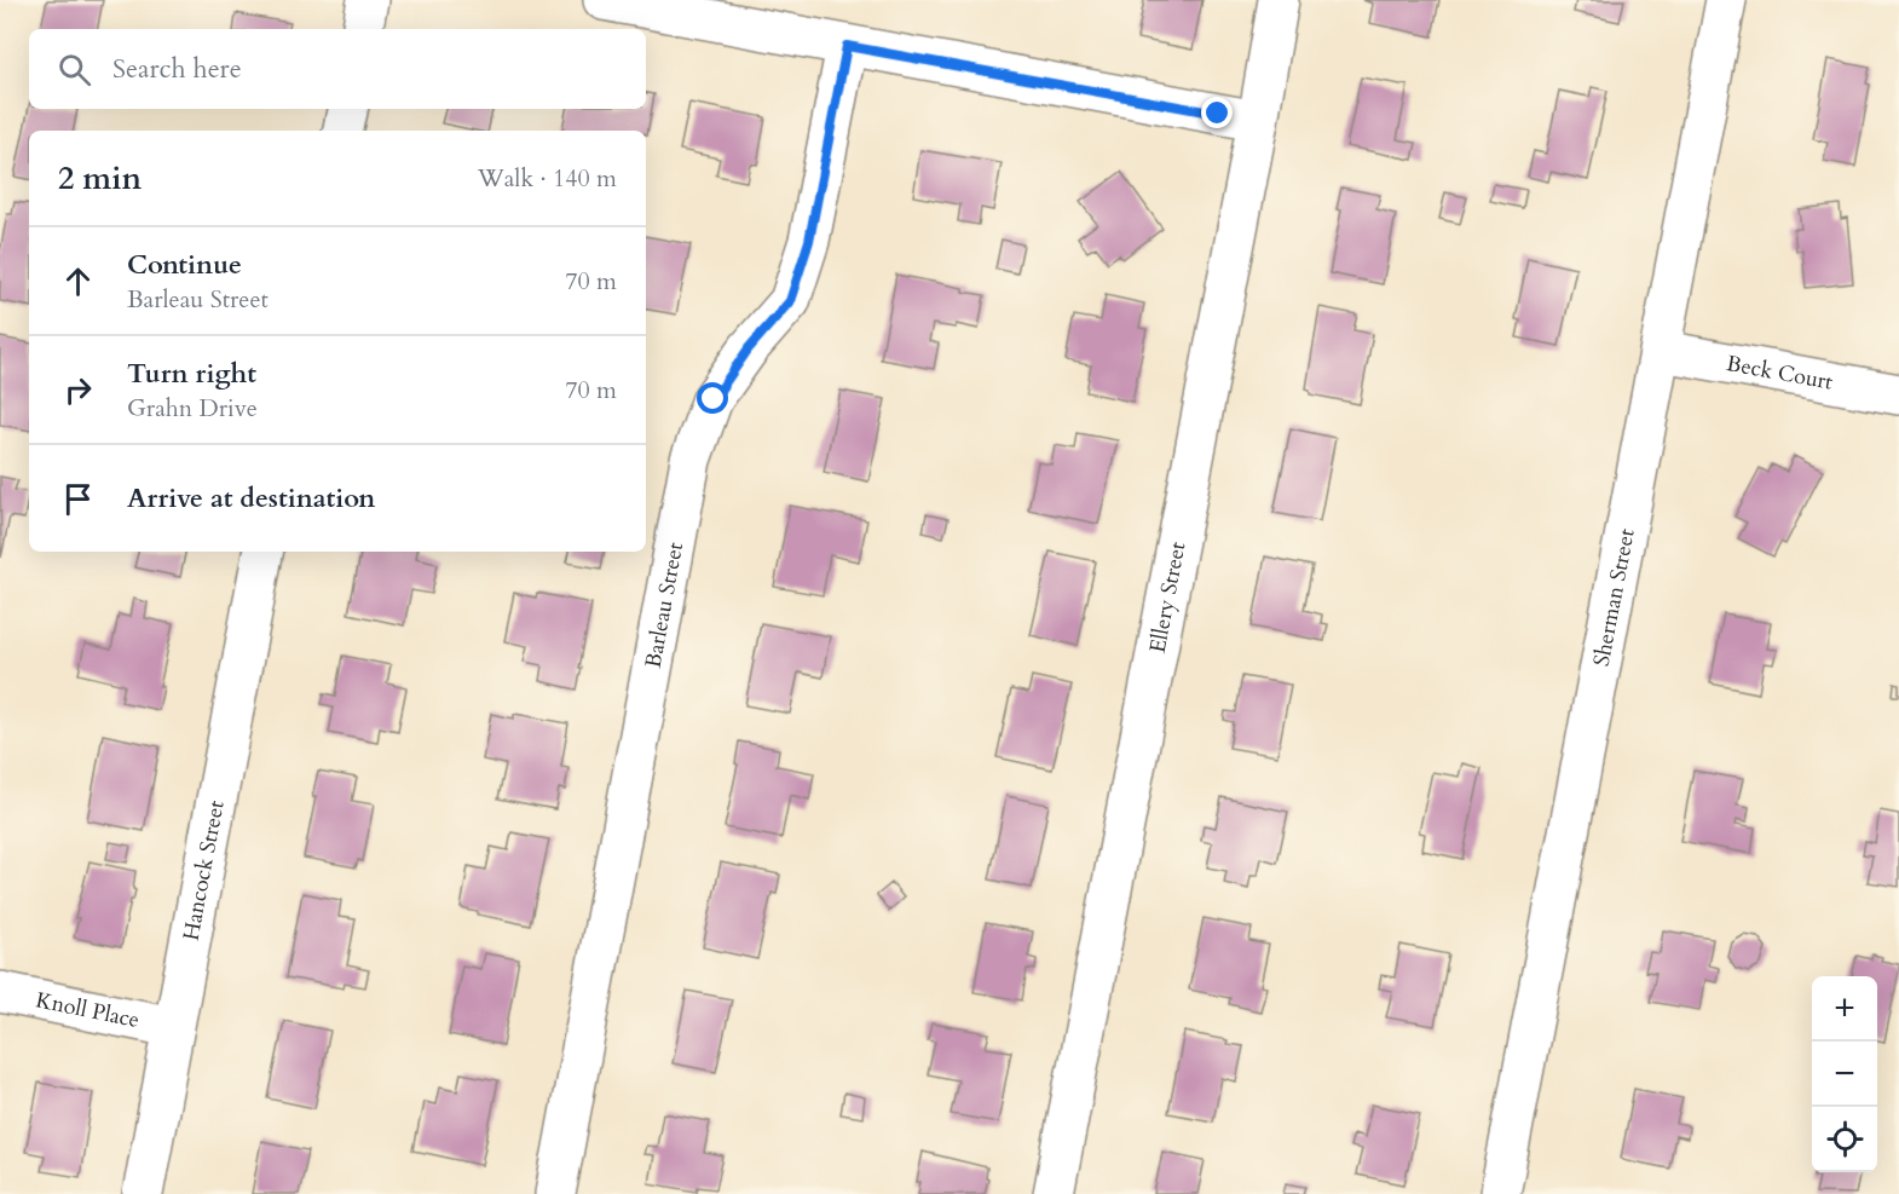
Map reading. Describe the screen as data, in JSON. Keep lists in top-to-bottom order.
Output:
{
  "streets": {
    "street": [
      "Beck Court",
      "Ellery Street",
      "Sherman Street",
      "Barleau Street",
      "Hancock Street",
      "Knoll Place"
    ]
  },
  "crossings": [
    ["Beck Court", "Sherman Street"],
    ["Hancock Street", "Knoll Place"]
  ],
  "page": {
    "search": "Search here",
    "heading": ["2 min", "Walk · 140 m"],
    "list": [
      ["Continue", "Barleau Street", "70 m"],
      ["Turn right", "Grahn Drive", "70 m"],
      "Arrive at destination"
    ],
    "map_buttons": ["+", "−"]
  }
}
